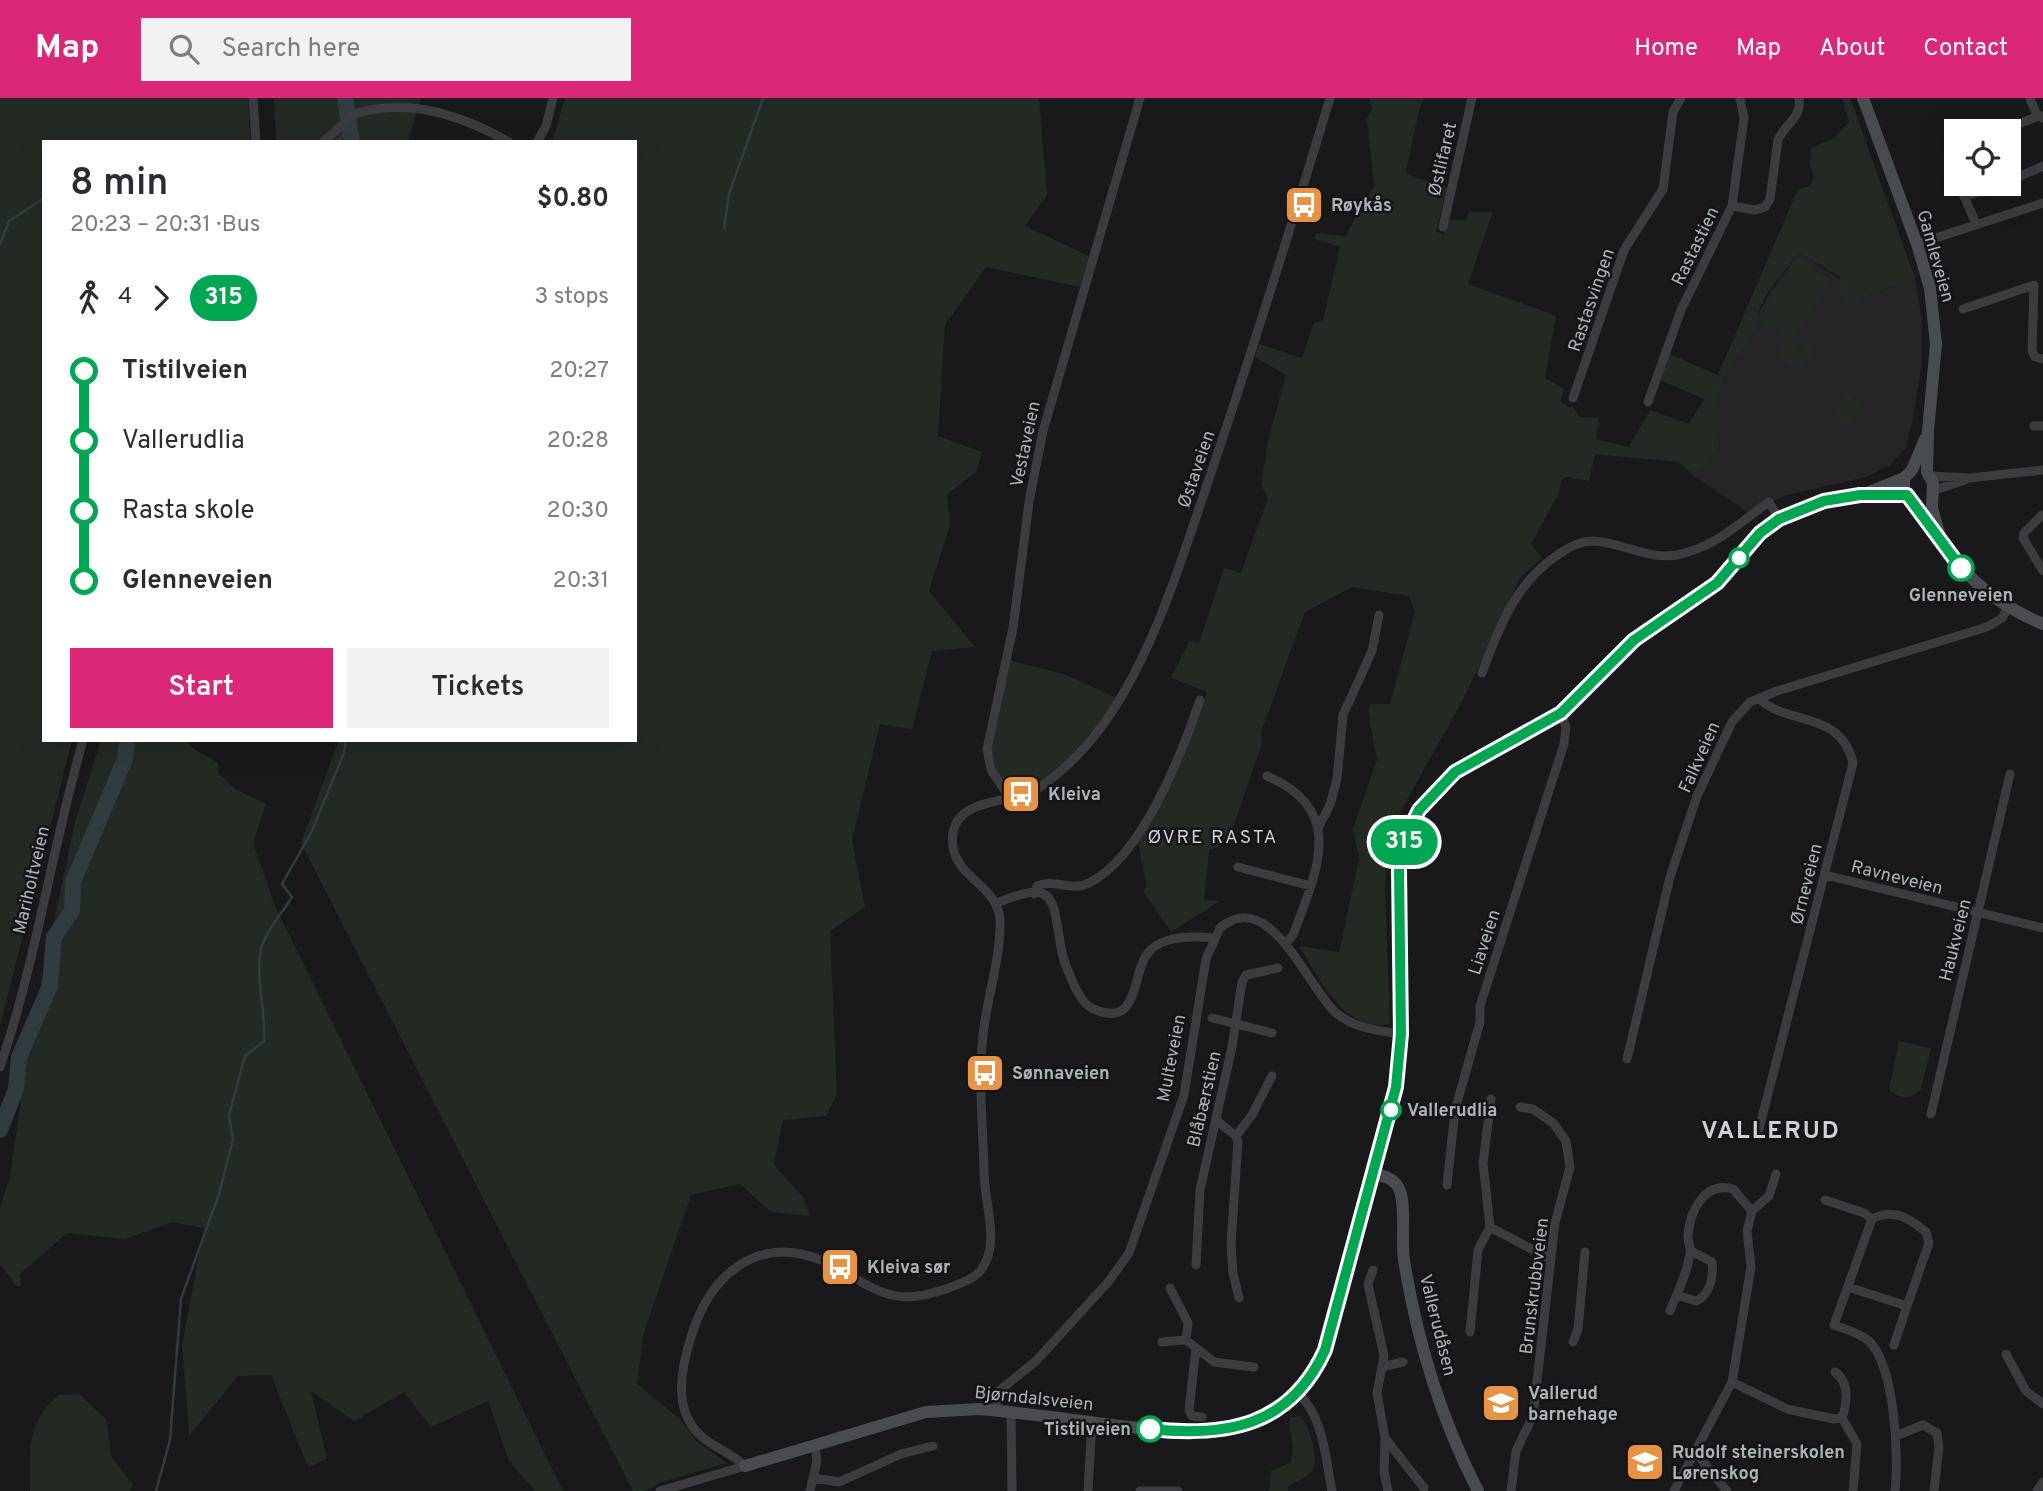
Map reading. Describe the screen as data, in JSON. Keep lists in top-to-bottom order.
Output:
{
  "streets": {
    "street": [
      "Østlifaret",
      "Rastastien",
      "Gamleveien",
      "Rastasvingen",
      "Vestaveien",
      "Østaveien",
      "Falkveien",
      "Ravneveien",
      "Mariholtveien",
      "Ørneveien",
      "Haukveien",
      "Liaveien",
      "Multeveien",
      "Blåbærstien",
      "Brunskrubbveien",
      "Vallerudåsen",
      "Bjørndalsveien"
    ]
  },
  "crossings": [
    ["Gamleveien", "Falkveien"],
    ["Gamleveien", "Bjørndalsveien"],
    ["Vestaveien", "Østaveien"],
    ["Falkveien", "Ørneveien"],
    ["Ravneveien", "Ørneveien"],
    ["Ravneveien", "Haukveien"],
    ["Liaveien", "Bjørndalsveien"],
    ["Multeveien", "Bjørndalsveien"],
    ["Vallerudåsen", "Bjørndalsveien"]
  ],
  "districts": ["ØVRE RASTA", "VALLERUD"],
  "places": {
    "bus stop": [
      "Røykås",
      "Kleiva",
      "Sønnaveien",
      "Kleiva sør"
    ],
    "other": ["Glenneveien", "Vallerudlia", "Tistilveien"],
    "school or university": ["Vallerud barnehage", "Rudolf steinerskolen Lørenskog"]
  },
  "lines": ["bus line 315"],
  "page": {
    "header": "Map",
    "search": "Search here",
    "nav": [
      "Home",
      "Map",
      "About",
      "Contact"
    ],
    "on_map": "315",
    "heading": ["8 min", "20:23 – 20:31 · Bus", "$0.80"],
    "legs": ["4", "315", "3 stops"],
    "list": [
      {
        "name": "Tistilveien",
        "value": "20:27"
      },
      {
        "name": "Vallerudlia",
        "value": "20:28"
      },
      {
        "name": "Rasta skole",
        "value": "20:30"
      },
      {
        "name": "Glenneveien",
        "value": "20:31"
      }
    ],
    "buttons": ["Start", "Tickets"]
  }
}
